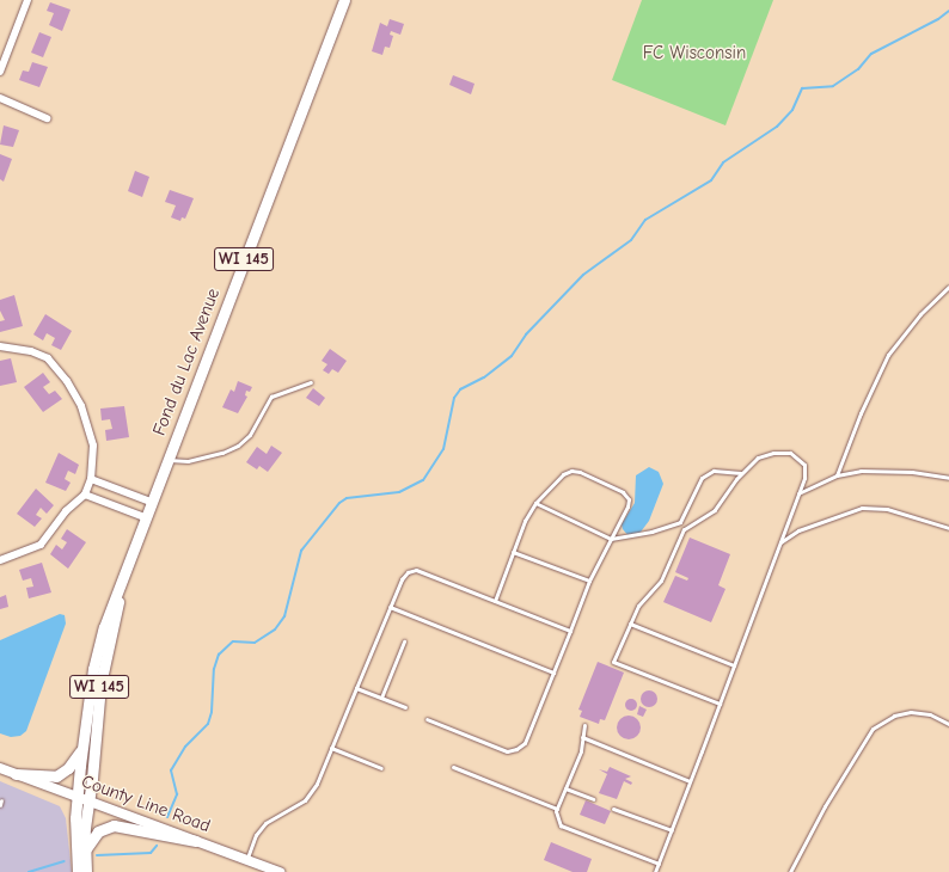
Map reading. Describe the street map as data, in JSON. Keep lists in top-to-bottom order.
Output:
{
  "streets": {
    "main road": ["WI 145", "Fond du Lac Avenue"],
    "street": ["County Line Road"]
  },
  "crossings": [
    ["Fond du Lac Avenue", "County Line Road"]
  ],
  "parks": ["FC Wisconsin"]
}
